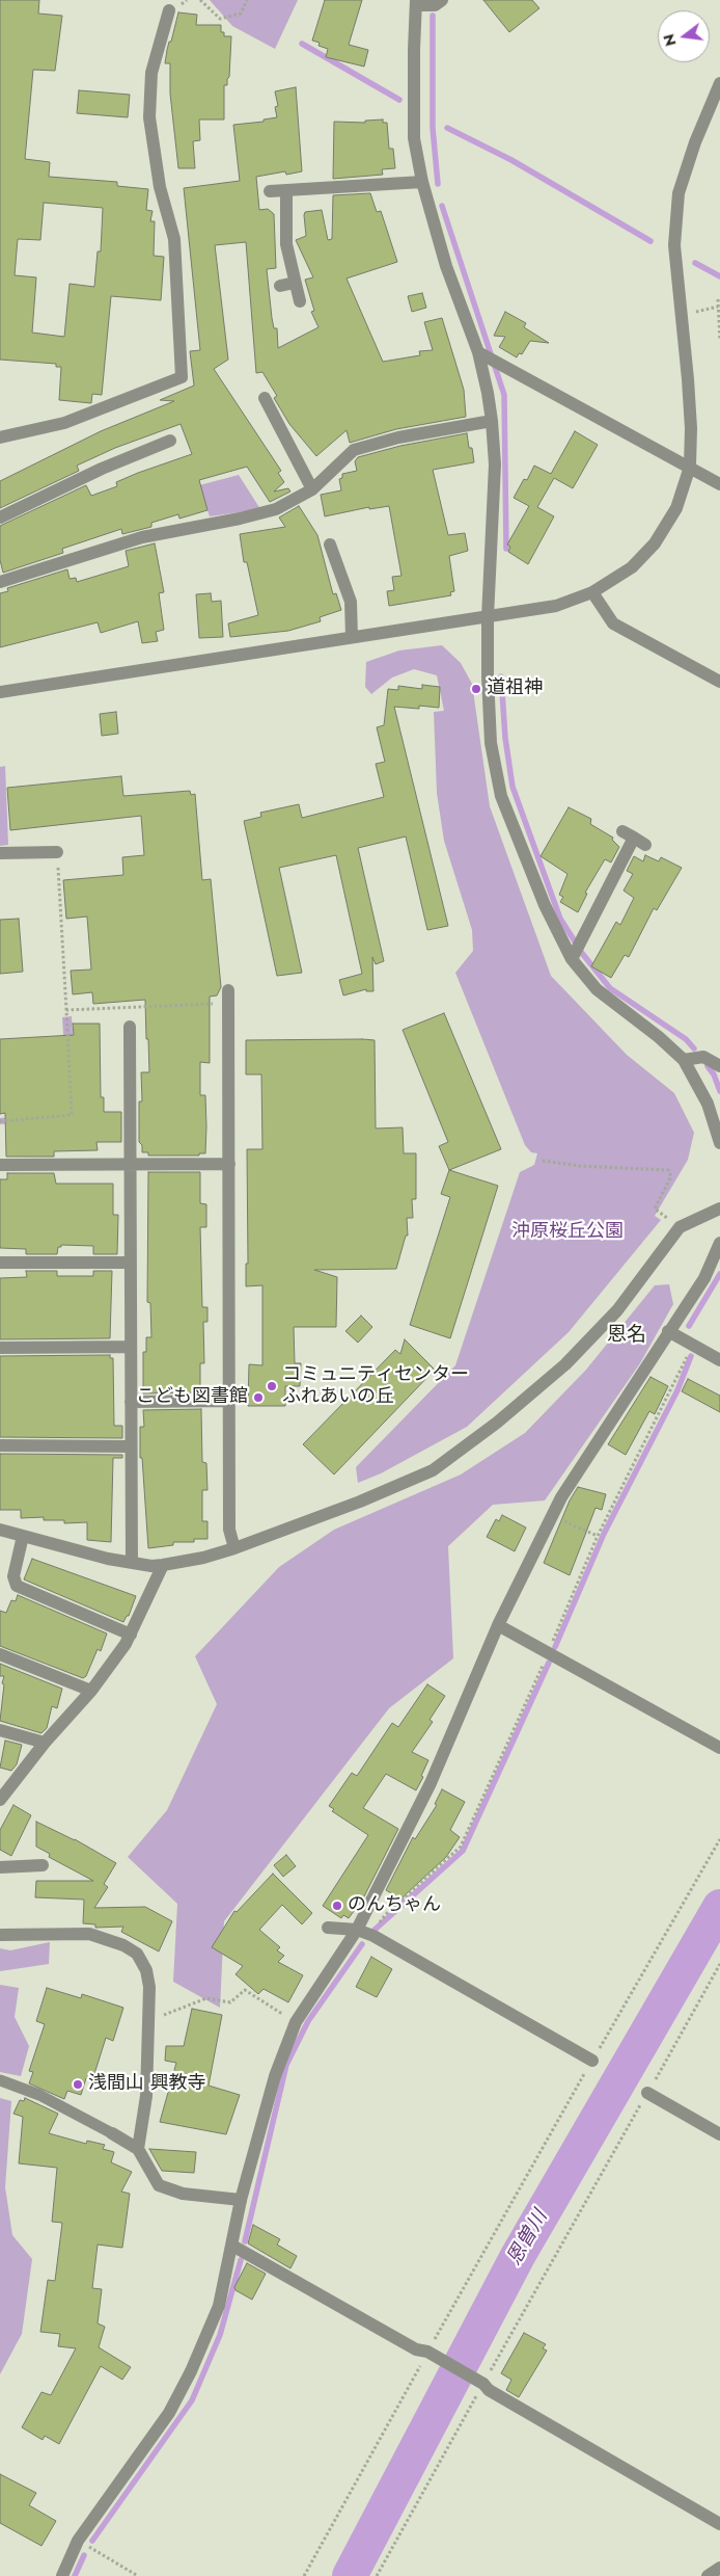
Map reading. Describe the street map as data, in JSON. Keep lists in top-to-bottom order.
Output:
{
  "districts": ["恩名"],
  "water": ["恩曽川"],
  "parks": ["沖原桜丘公園"],
  "places": [
    "道祖神",
    "コミュニティセンター ふれあいの丘",
    "こども図書館",
    "のんちゃん",
    "浅間山 興教寺"
  ],
  "north": "left"
}
